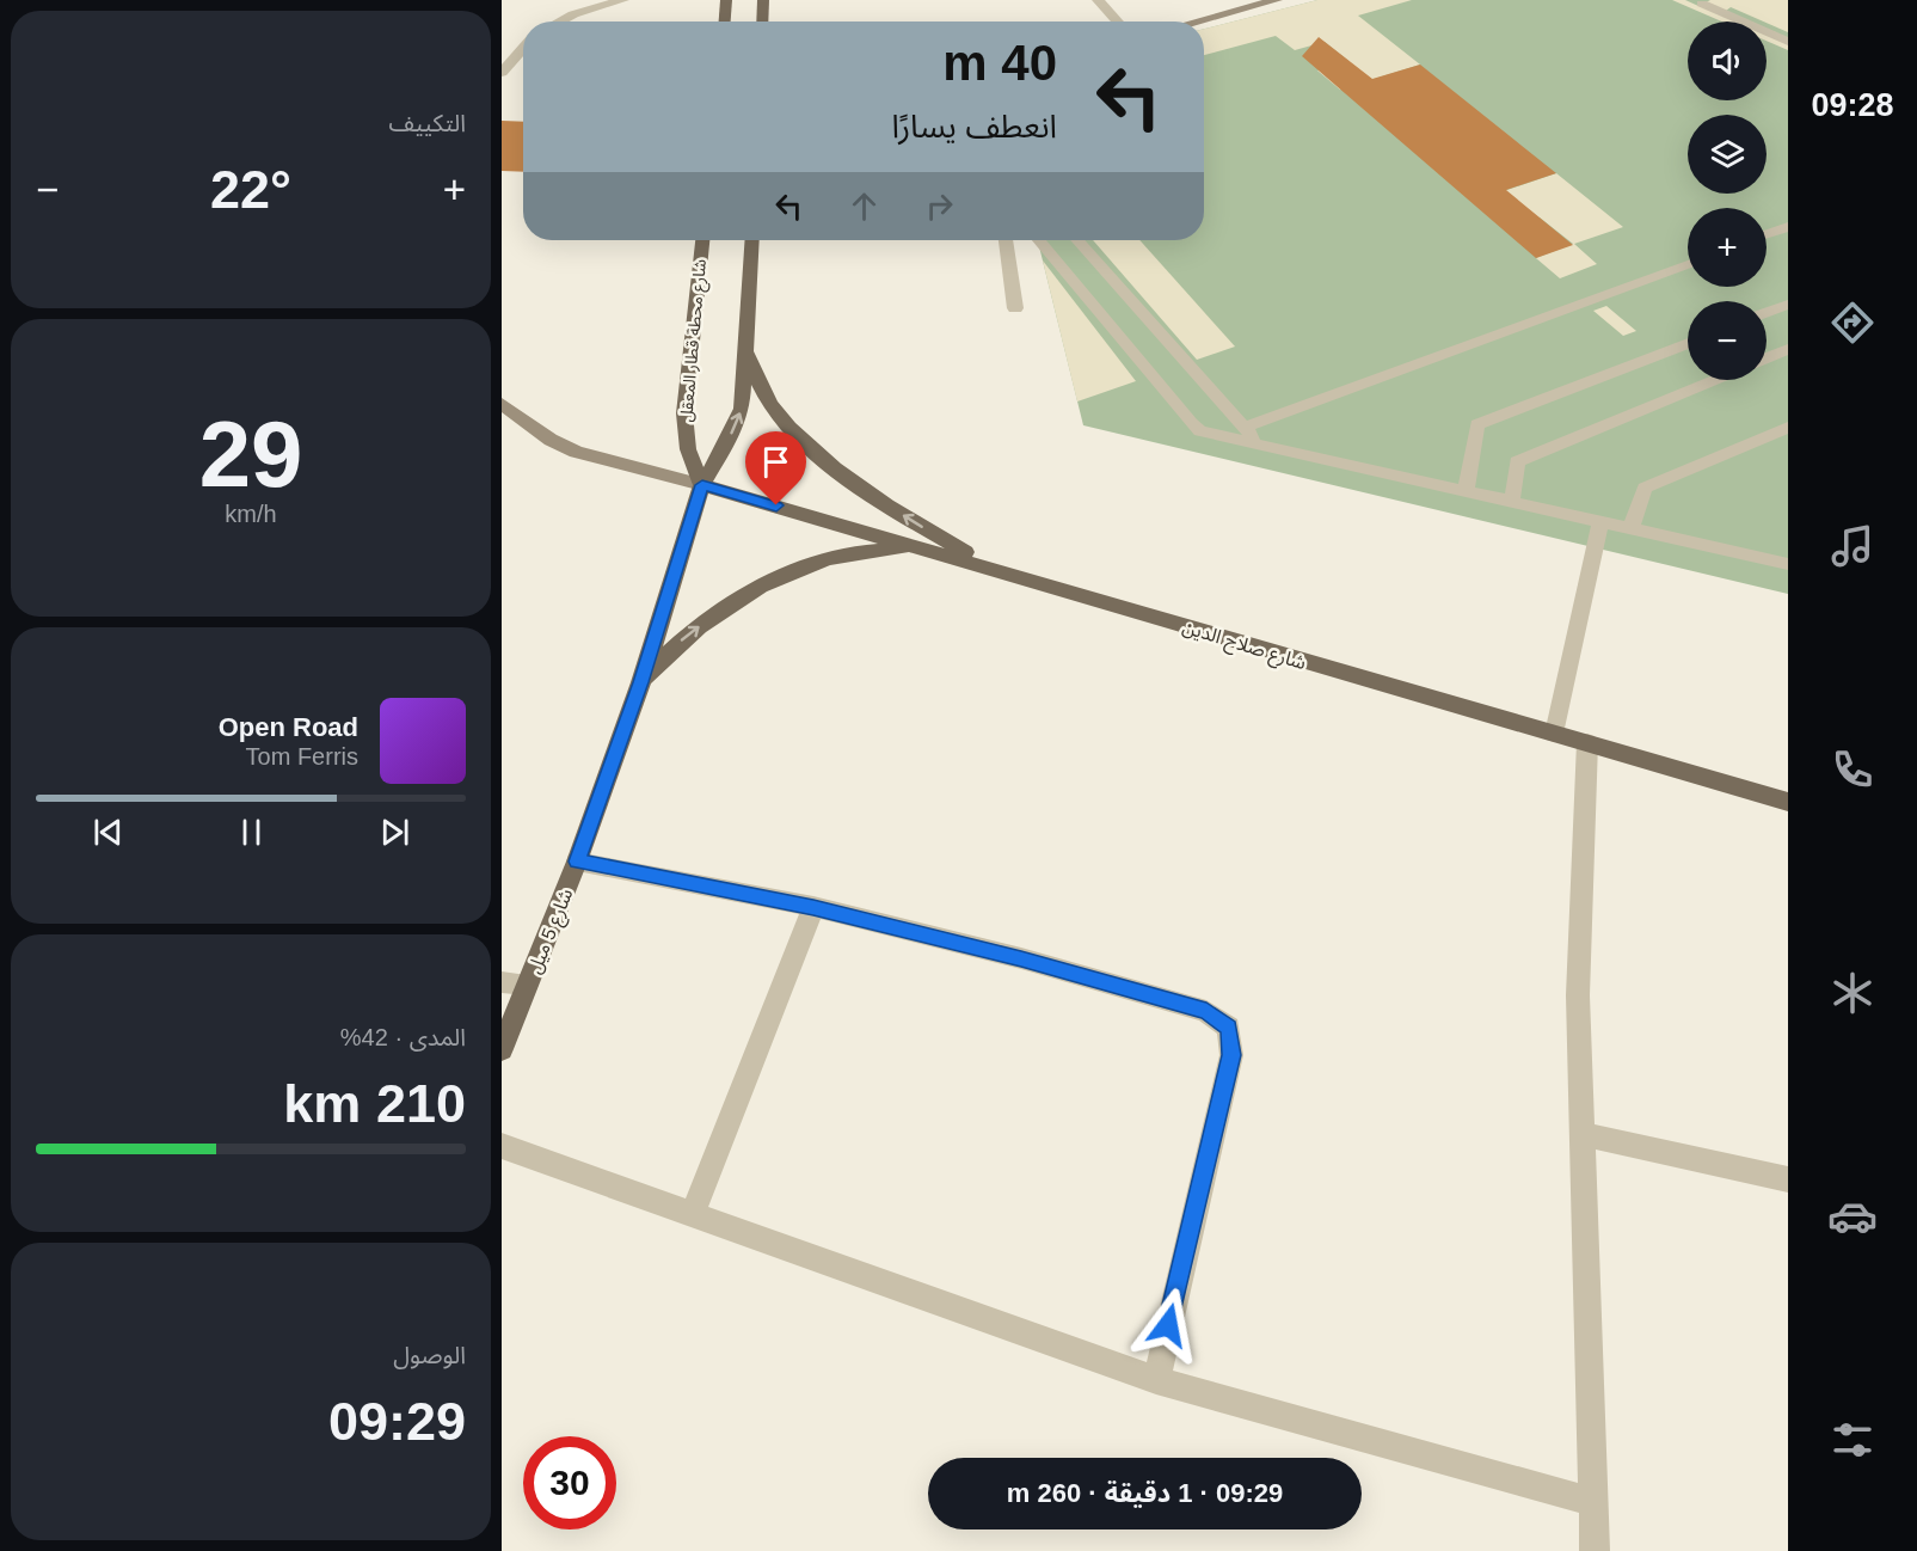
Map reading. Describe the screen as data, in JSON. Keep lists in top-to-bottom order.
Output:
{
  "streets": {
    "main road": ["شارع محطة قطار المعقل", "شارع صلاح الدين", "شارع 5 ميل"]
  },
  "crossings": [
    ["شارع محطة قطار المعقل", "شارع صلاح الدين"],
    ["شارع محطة قطار المعقل", "شارع 5 ميل"],
    ["شارع صلاح الدين", "شارع 5 ميل"]
  ],
  "page": {
    "tabs": "09:28",
    "tile": [
      "التكييف",
      ["29", "km/h"],
      ["المدى · 42%", "210 km"],
      ["الوصول", "09:29"]
    ],
    "map_buttons": ["+", "−"],
    "turn": ["40 m", "انعطف يسارًا"],
    "heat": ["−", "22°", "+"],
    "song": ["Open Road", "Tom Ferris"],
    "limit": "30",
    "trip": "09:29 · 1 دقيقة · 260 m"
  }
}
